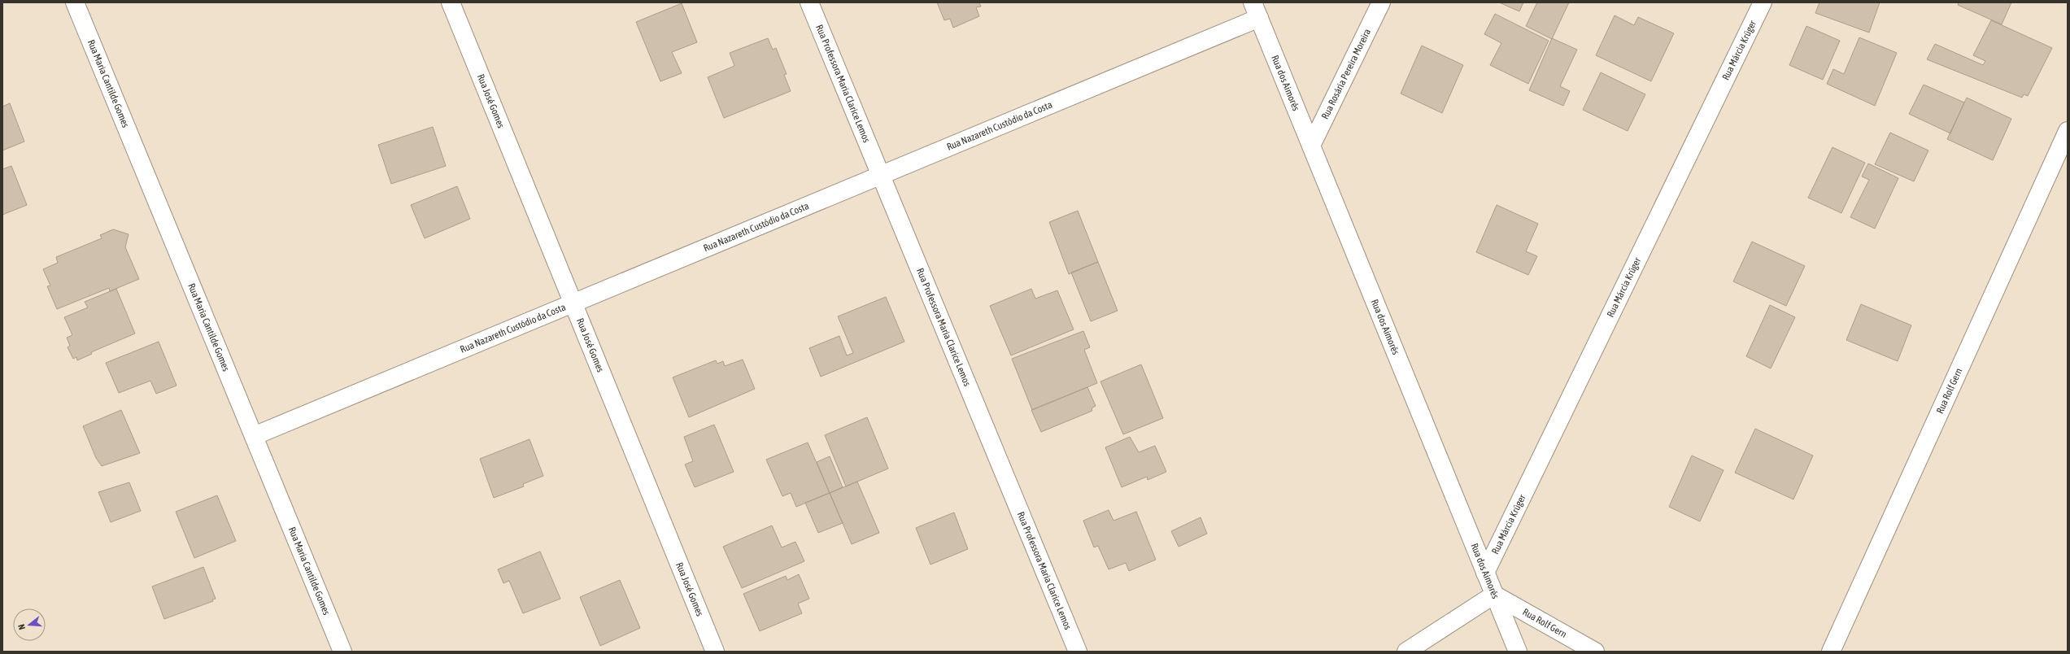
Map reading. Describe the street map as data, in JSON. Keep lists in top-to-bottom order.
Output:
{
  "streets": {
    "street": [
      "Rua Márcia Krüger",
      "Rua Rosária Pereira Moreira",
      "Rua Maria Cantilde Gomes",
      "Rua dos Aimorés",
      "Rua Professora Maria Clarice Lemos",
      "Rua José Gomes",
      "Rua Nazareth Custódio da Costa",
      "Rua Rolf Gern"
    ]
  },
  "crossings": [
    ["Rua Márcia Krüger", "Rua dos Aimorés"],
    ["Rua Rosária Pereira Moreira", "Rua dos Aimorés"],
    ["Rua Maria Cantilde Gomes", "Rua Nazareth Custódio da Costa"],
    ["Rua dos Aimorés", "Rua Nazareth Custódio da Costa"],
    ["Rua dos Aimorés", "Rua Rolf Gern"],
    ["Rua Professora Maria Clarice Lemos", "Rua Nazareth Custódio da Costa"],
    ["Rua José Gomes", "Rua Nazareth Custódio da Costa"]
  ],
  "north": "left"
}
